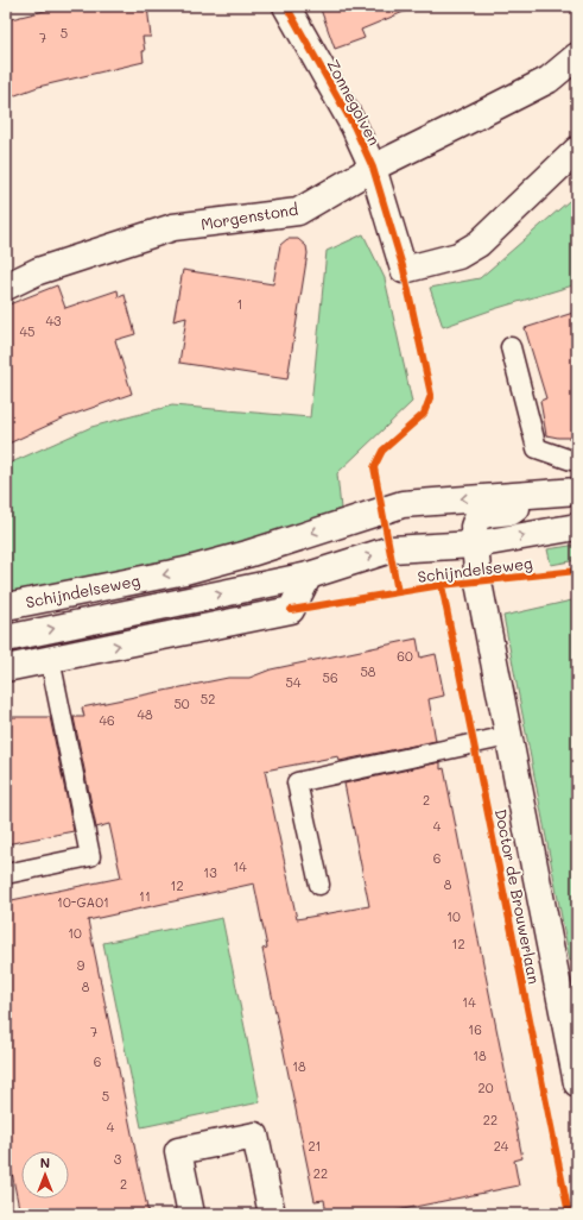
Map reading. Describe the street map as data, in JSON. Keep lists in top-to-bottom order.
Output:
{
  "streets": {
    "street": [
      "Zonnegolven",
      "Morgenstond",
      "Schijndelseweg",
      "Doctor de Brouwerlaan"
    ]
  },
  "crossings": [
    ["Zonnegolven", "Morgenstond"],
    ["Schijndelseweg", "Doctor de Brouwerlaan"]
  ],
  "house_numbers": [
    "5",
    "7",
    "1",
    "43",
    "45",
    "60",
    "58",
    "56",
    "54",
    "52",
    "50",
    "48",
    "46",
    "2",
    "4",
    "6",
    "14",
    "13",
    "8",
    "12",
    "11",
    "10-GA01",
    "10",
    "10",
    "12",
    "9",
    "8",
    "14",
    "16",
    "7",
    "18",
    "6",
    "18",
    "20",
    "5",
    "22",
    "4",
    "21",
    "24",
    "3",
    "22",
    "2"
  ],
  "north": "top"
}
